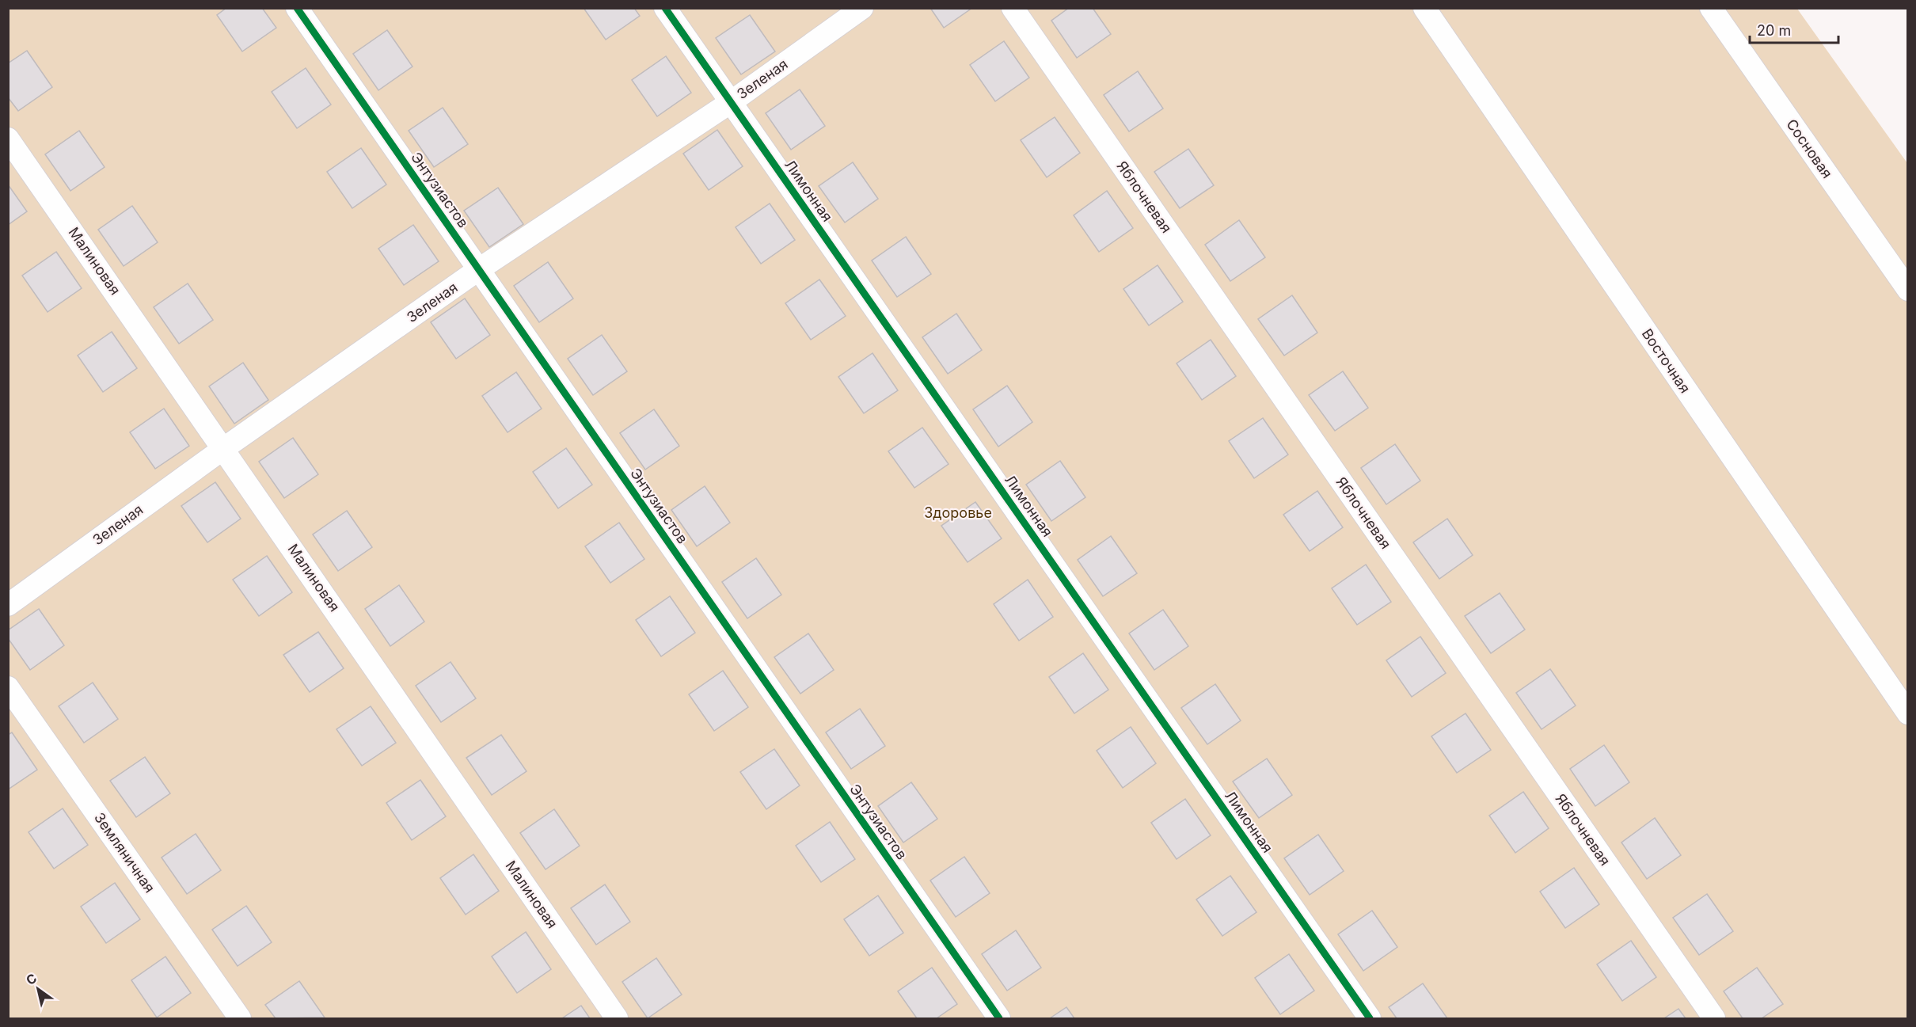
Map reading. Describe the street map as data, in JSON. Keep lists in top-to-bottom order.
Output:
{
  "streets": {
    "street": [
      "Зеленая",
      "Сосновая",
      "Энтузиастов",
      "Лимонная",
      "Яблочневая",
      "Малиновая",
      "Восточная",
      "Земляничная"
    ]
  },
  "crossings": [
    ["Зеленая", "Энтузиастов"],
    ["Зеленая", "Лимонная"],
    ["Зеленая", "Малиновая"]
  ],
  "parks": ["Здоровье"],
  "scale_bar": "20 m",
  "north": "top left"
}
